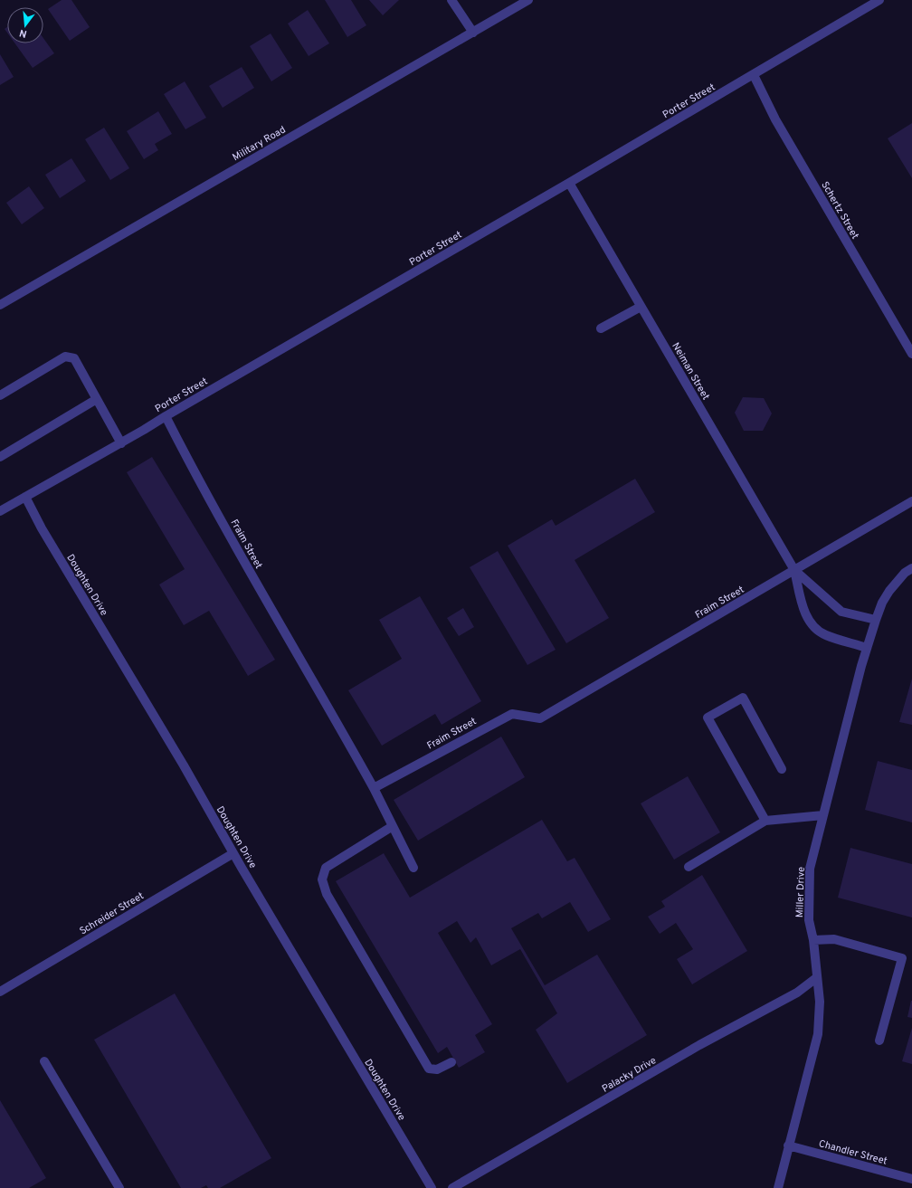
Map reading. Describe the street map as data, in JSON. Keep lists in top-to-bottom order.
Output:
{
  "streets": {
    "street": [
      "Porter Street",
      "Military Road",
      "Schertz Street",
      "Neiman Street",
      "Fraim Street",
      "Doughten Drive",
      "Miller Drive",
      "Schreider Street",
      "Palacky Drive",
      "Chandler Street"
    ]
  },
  "crossings": [
    ["Porter Street", "Schertz Street"],
    ["Porter Street", "Neiman Street"],
    ["Porter Street", "Fraim Street"],
    ["Porter Street", "Doughten Drive"],
    ["Neiman Street", "Fraim Street"],
    ["Neiman Street", "Miller Drive"],
    ["Doughten Drive", "Schreider Street"],
    ["Miller Drive", "Palacky Drive"],
    ["Miller Drive", "Chandler Street"]
  ],
  "north": "bottom"
}
